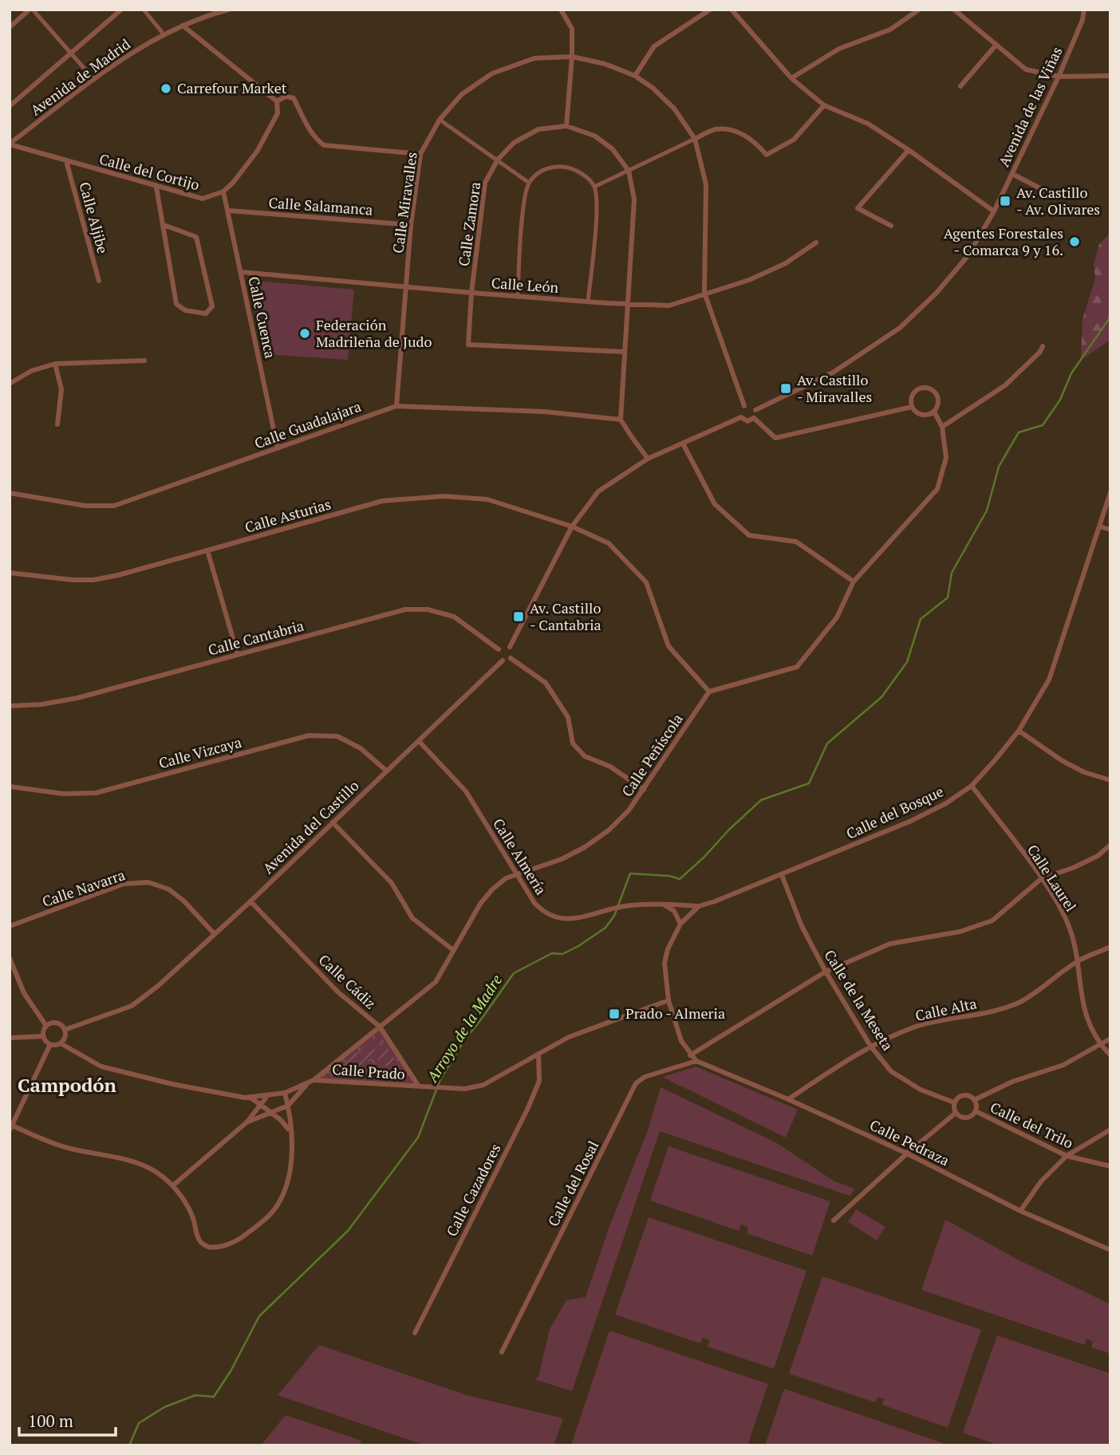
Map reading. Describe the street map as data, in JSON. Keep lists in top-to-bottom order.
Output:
{
  "streets": {
    "street": [
      "Avenida de Madrid",
      "Avenida de las Viñas",
      "Calle del Cortijo",
      "Calle Miravalles",
      "Calle Salamanca",
      "Calle Aljibe",
      "Calle Zamora",
      "Calle León",
      "Calle Cuenca",
      "Calle Guadalajara",
      "Calle Asturias",
      "Calle Cantabria",
      "Calle Vizcaya",
      "Calle Peñíscola",
      "Calle del Bosque",
      "Avenida del Castillo",
      "Calle Almería",
      "Calle Laurel",
      "Calle Navarra",
      "Calle Cádiz",
      "Calle de la Meseta",
      "Calle Alta",
      "Calle Prado",
      "Calle del Trilo",
      "Calle Pedraza",
      "Calle del Rosal",
      "Calle Cazadores"
    ]
  },
  "crossings": [
    ["Avenida de Madrid", "Calle del Cortijo"],
    ["Calle del Cortijo", "Calle Aljibe"],
    ["Calle del Cortijo", "Calle Cuenca"],
    ["Calle Miravalles", "Calle Salamanca"],
    ["Calle Miravalles", "Calle León"],
    ["Calle Miravalles", "Calle Guadalajara"],
    ["Calle Salamanca", "Calle Cuenca"],
    ["Calle Zamora", "Calle León"],
    ["Calle Zamora", "Calle Guadalajara"],
    ["Calle León", "Calle Cuenca"],
    ["Calle Cuenca", "Calle Guadalajara"],
    ["Calle Asturias", "Calle Peñíscola"],
    ["Calle Cantabria", "Avenida del Castillo"],
    ["Calle Vizcaya", "Avenida del Castillo"],
    ["Calle Peñíscola", "Calle Almería"],
    ["Calle Peñíscola", "Calle Cádiz"],
    ["Calle Peñíscola", "Calle Prado"],
    ["Calle del Bosque", "Calle Almería"],
    ["Calle del Bosque", "Calle Laurel"],
    ["Calle del Bosque", "Calle de la Meseta"],
    ["Calle del Bosque", "Calle Prado"],
    ["Calle del Bosque", "Calle Pedraza"],
    ["Calle del Bosque", "Calle del Rosal"],
    ["Avenida del Castillo", "Calle Almería"],
    ["Avenida del Castillo", "Calle Navarra"],
    ["Avenida del Castillo", "Calle Cádiz"],
    ["Avenida del Castillo", "Calle Prado"],
    ["Calle Laurel", "Calle Alta"],
    ["Calle Cádiz", "Calle Prado"],
    ["Calle de la Meseta", "Calle Alta"],
    ["Calle de la Meseta", "Calle del Trilo"],
    ["Calle Alta", "Calle Pedraza"],
    ["Calle Prado", "Calle Cazadores"],
    ["Calle Pedraza", "Calle del Rosal"]
  ],
  "districts": ["Campodón"],
  "water": ["Arroyo de la Madre"],
  "places": {
    "other": ["Carrefour Market", "Agentes Forestales - Comarca 9 y 16.", "Federación Madrileña de Judo"],
    "transit": [
      "Av. Castillo - Av. Olivares",
      "Av. Castillo - Miravalles",
      "Av. Castillo - Cantabria",
      "Prado - Almeria"
    ]
  },
  "scale_bar": "100 m"
}
